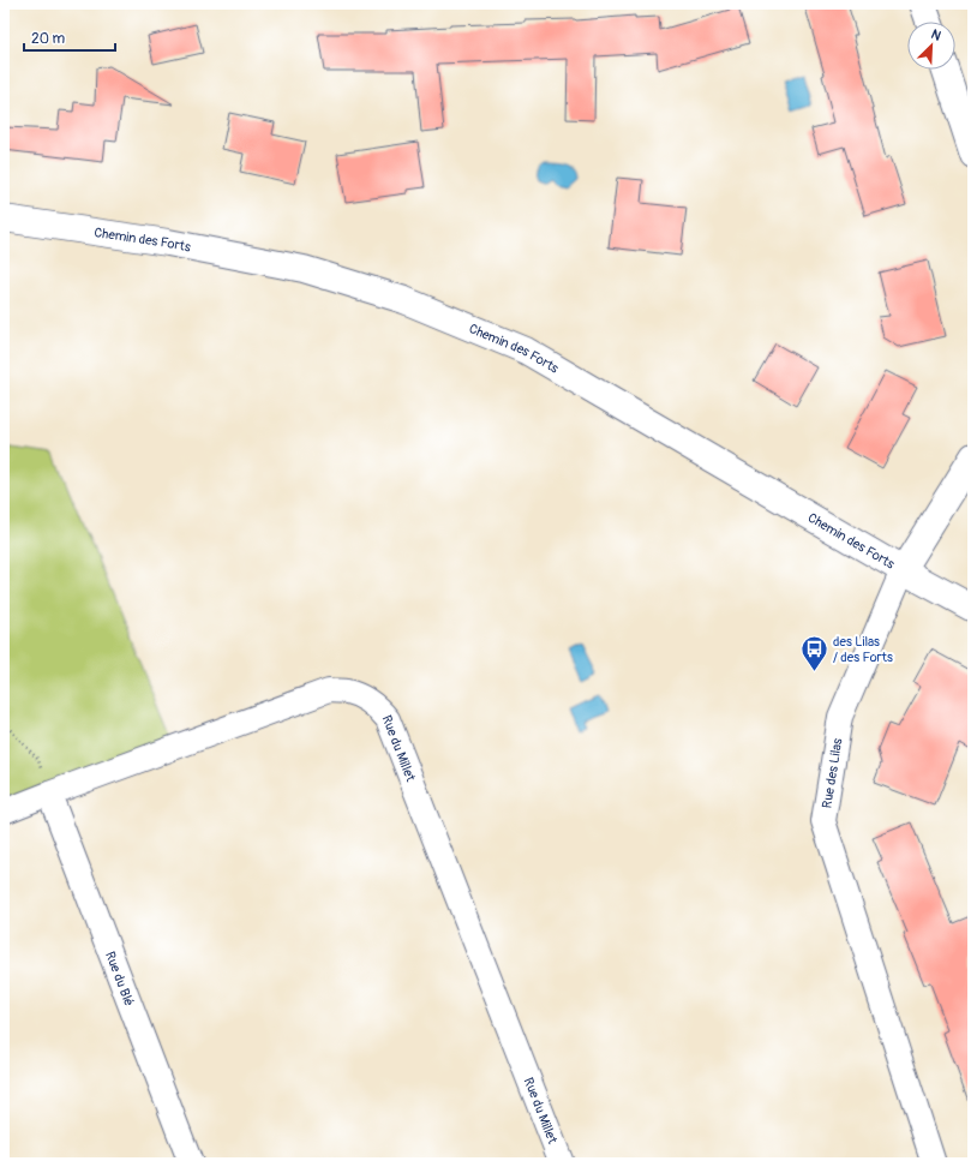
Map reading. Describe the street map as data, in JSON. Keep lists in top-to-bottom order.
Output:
{
  "streets": {
    "street": [
      "Chemin des Forts",
      "Rue du Millet",
      "Rue des Lilas",
      "Rue du Blé"
    ]
  },
  "crossings": [
    ["Chemin des Forts", "Rue des Lilas"],
    ["Rue du Millet", "Rue du Blé"]
  ],
  "places": {
    "bus stop": ["des Lilas / des Forts"]
  },
  "scale_bar": "20 m",
  "north": "top right"
}
